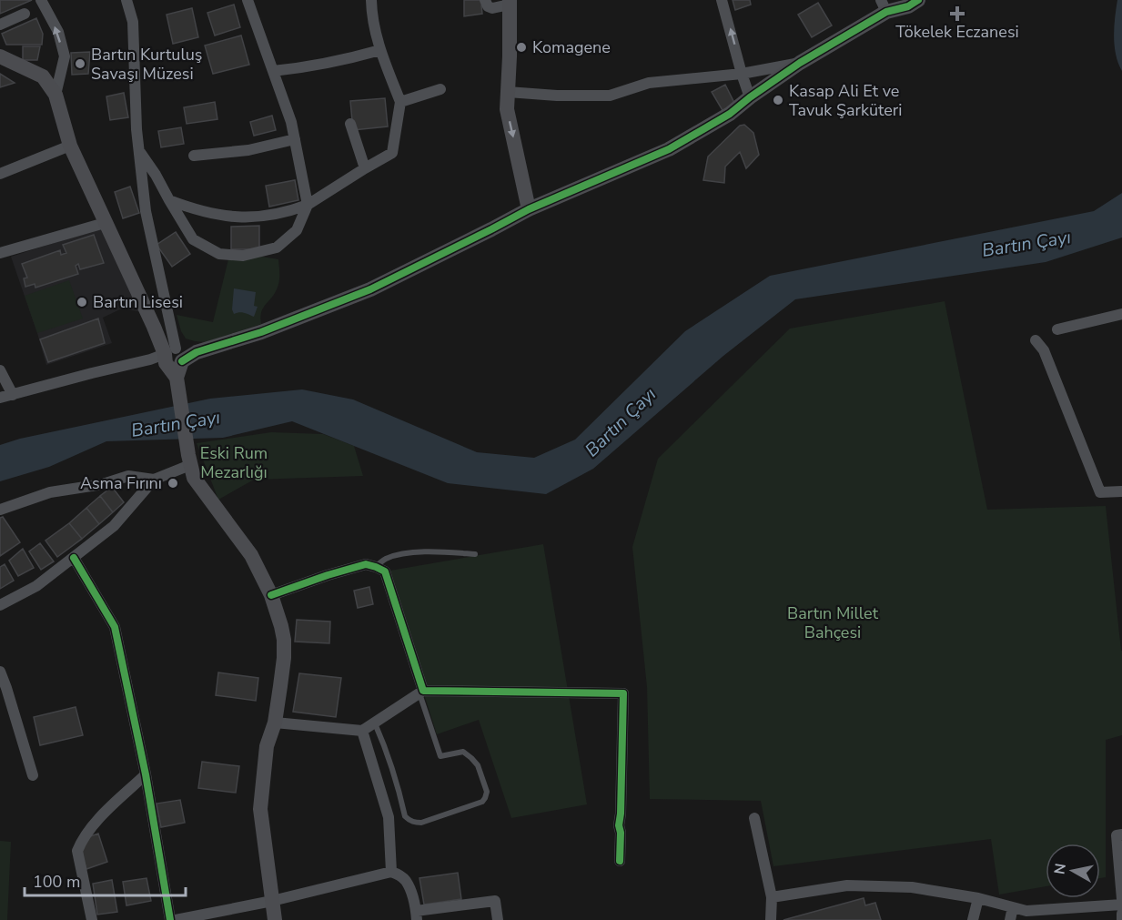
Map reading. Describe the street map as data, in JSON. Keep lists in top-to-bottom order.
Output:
{
  "water": ["Bartın Çayı"],
  "parks": ["Eski Rum Mezarlığı", "Bartın Millet Bahçesi"],
  "places": {
    "health": ["Tökelek Eczanesi"],
    "other": [
      "Komagene",
      "Bartın Kurtuluş Savaşı Müzesi",
      "Kasap Ali Et ve Tavuk Şarküteri",
      "Bartın Lisesi",
      "Asma Fırını"
    ]
  },
  "scale_bar": "100 m",
  "north": "left"
}
